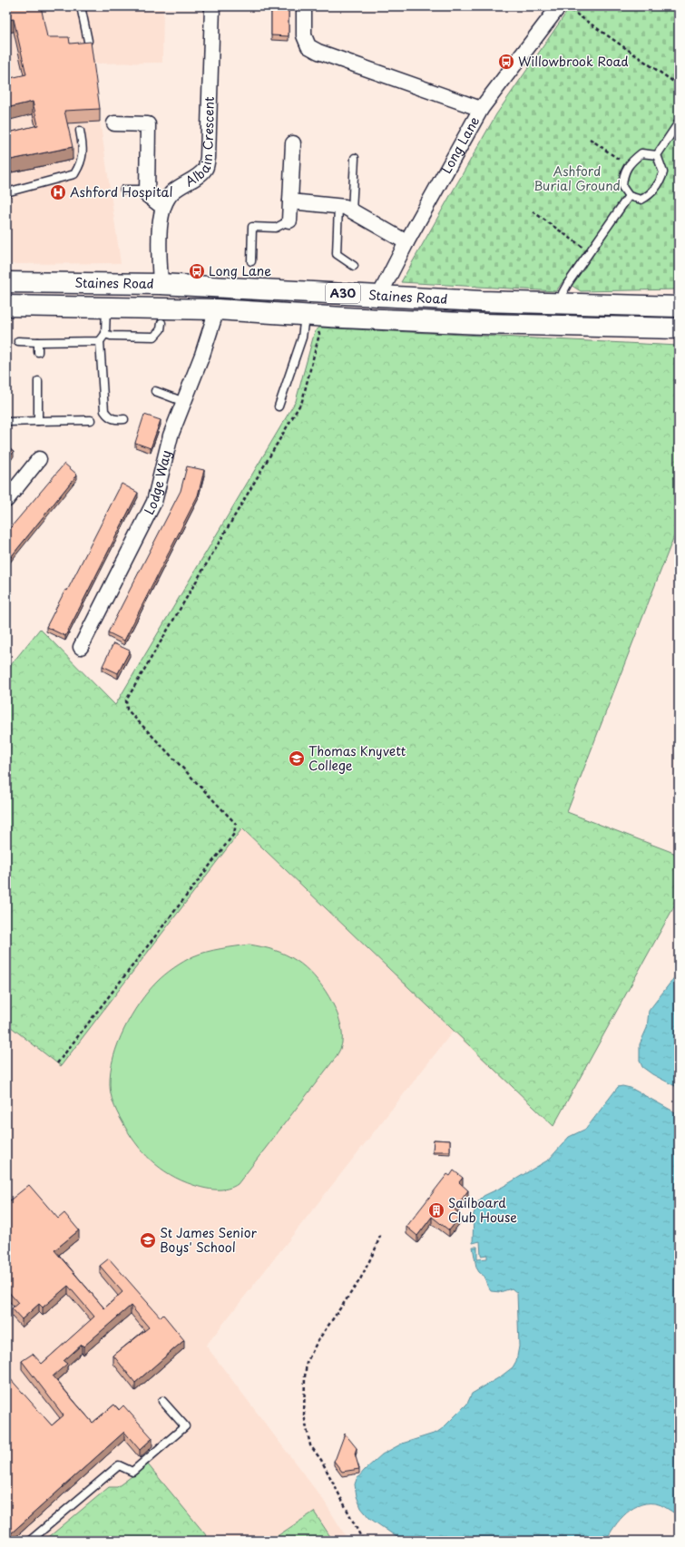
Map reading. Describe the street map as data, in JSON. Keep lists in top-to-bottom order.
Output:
{
  "streets": {
    "highway": ["Staines Road", "A30"],
    "street": ["Albain Crescent", "Long Lane", "Lodge Way"]
  },
  "crossings": [
    ["Albain Crescent", "Staines Road"],
    ["Long Lane", "Staines Road"],
    ["Staines Road", "Lodge Way"]
  ],
  "parks": ["Ashford Burial Ground"],
  "places": {
    "bus stop": ["Willowbrook Road", "Long Lane"],
    "hospital": ["Ashford Hospital"],
    "school or university": ["Thomas Knyvett College", "St James Senior Boys' School"],
    "building": ["Sailboard Club House"]
  }
}
